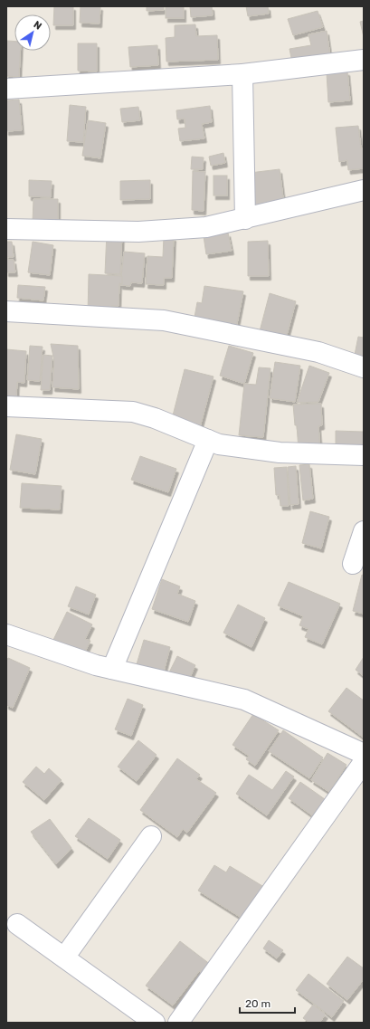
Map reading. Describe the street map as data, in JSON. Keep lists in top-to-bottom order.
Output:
{
  "scale_bar": "20 m",
  "north": "top right"
}
